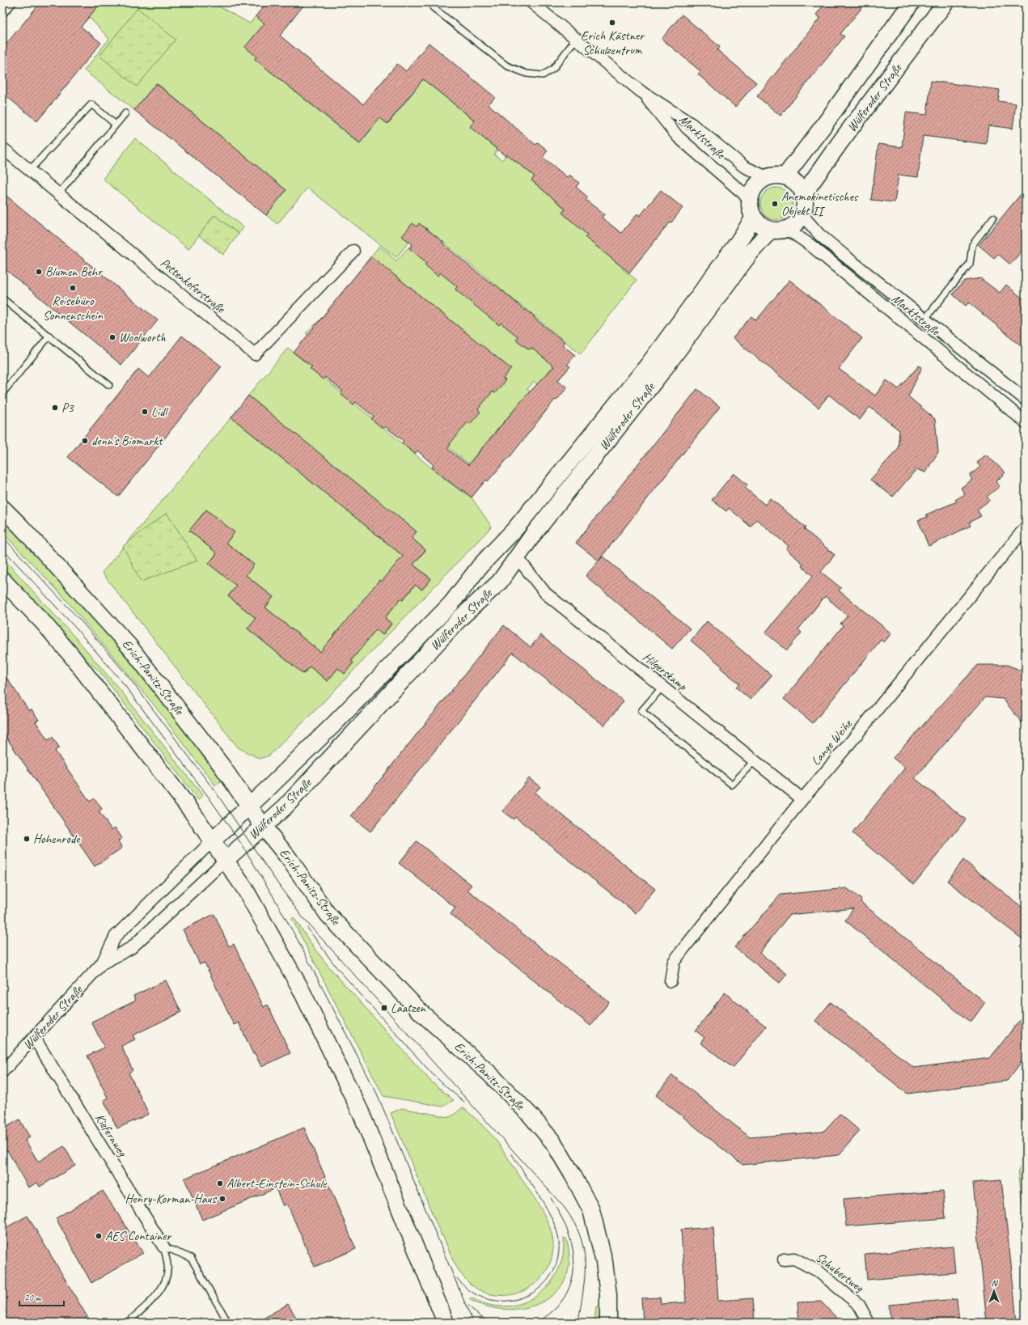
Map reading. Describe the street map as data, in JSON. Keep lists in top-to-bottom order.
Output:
{
  "streets": {
    "street": [
      "Wülferoder Straße",
      "Marktstraße",
      "Pettenkoferstraße",
      "Hilgerskamp",
      "Erich-Panitz-Straße",
      "Lange Weihe",
      "Kiefernweg",
      "Schubertweg"
    ]
  },
  "crossings": [
    ["Wülferoder Straße", "Marktstraße"],
    ["Wülferoder Straße", "Hilgerskamp"],
    ["Wülferoder Straße", "Erich-Panitz-Straße"],
    ["Wülferoder Straße", "Kiefernweg"],
    ["Hilgerskamp", "Lange Weihe"]
  ],
  "places": {
    "other": [
      "Erich Kästner Schulzentrum",
      "Anemokinetisches Objekt II",
      "Blumen Behr",
      "Reisebüro Sonnenschein",
      "Woolworth",
      "P3",
      "Lidl",
      "denn's Biomarkt",
      "Hohenrode",
      "Albert-Einstein-Schule",
      "Henry-Korman-Haus",
      "AES Container"
    ],
    "transit": ["Laatzen"]
  },
  "scale_bar": "20 m",
  "north": "top"
}
